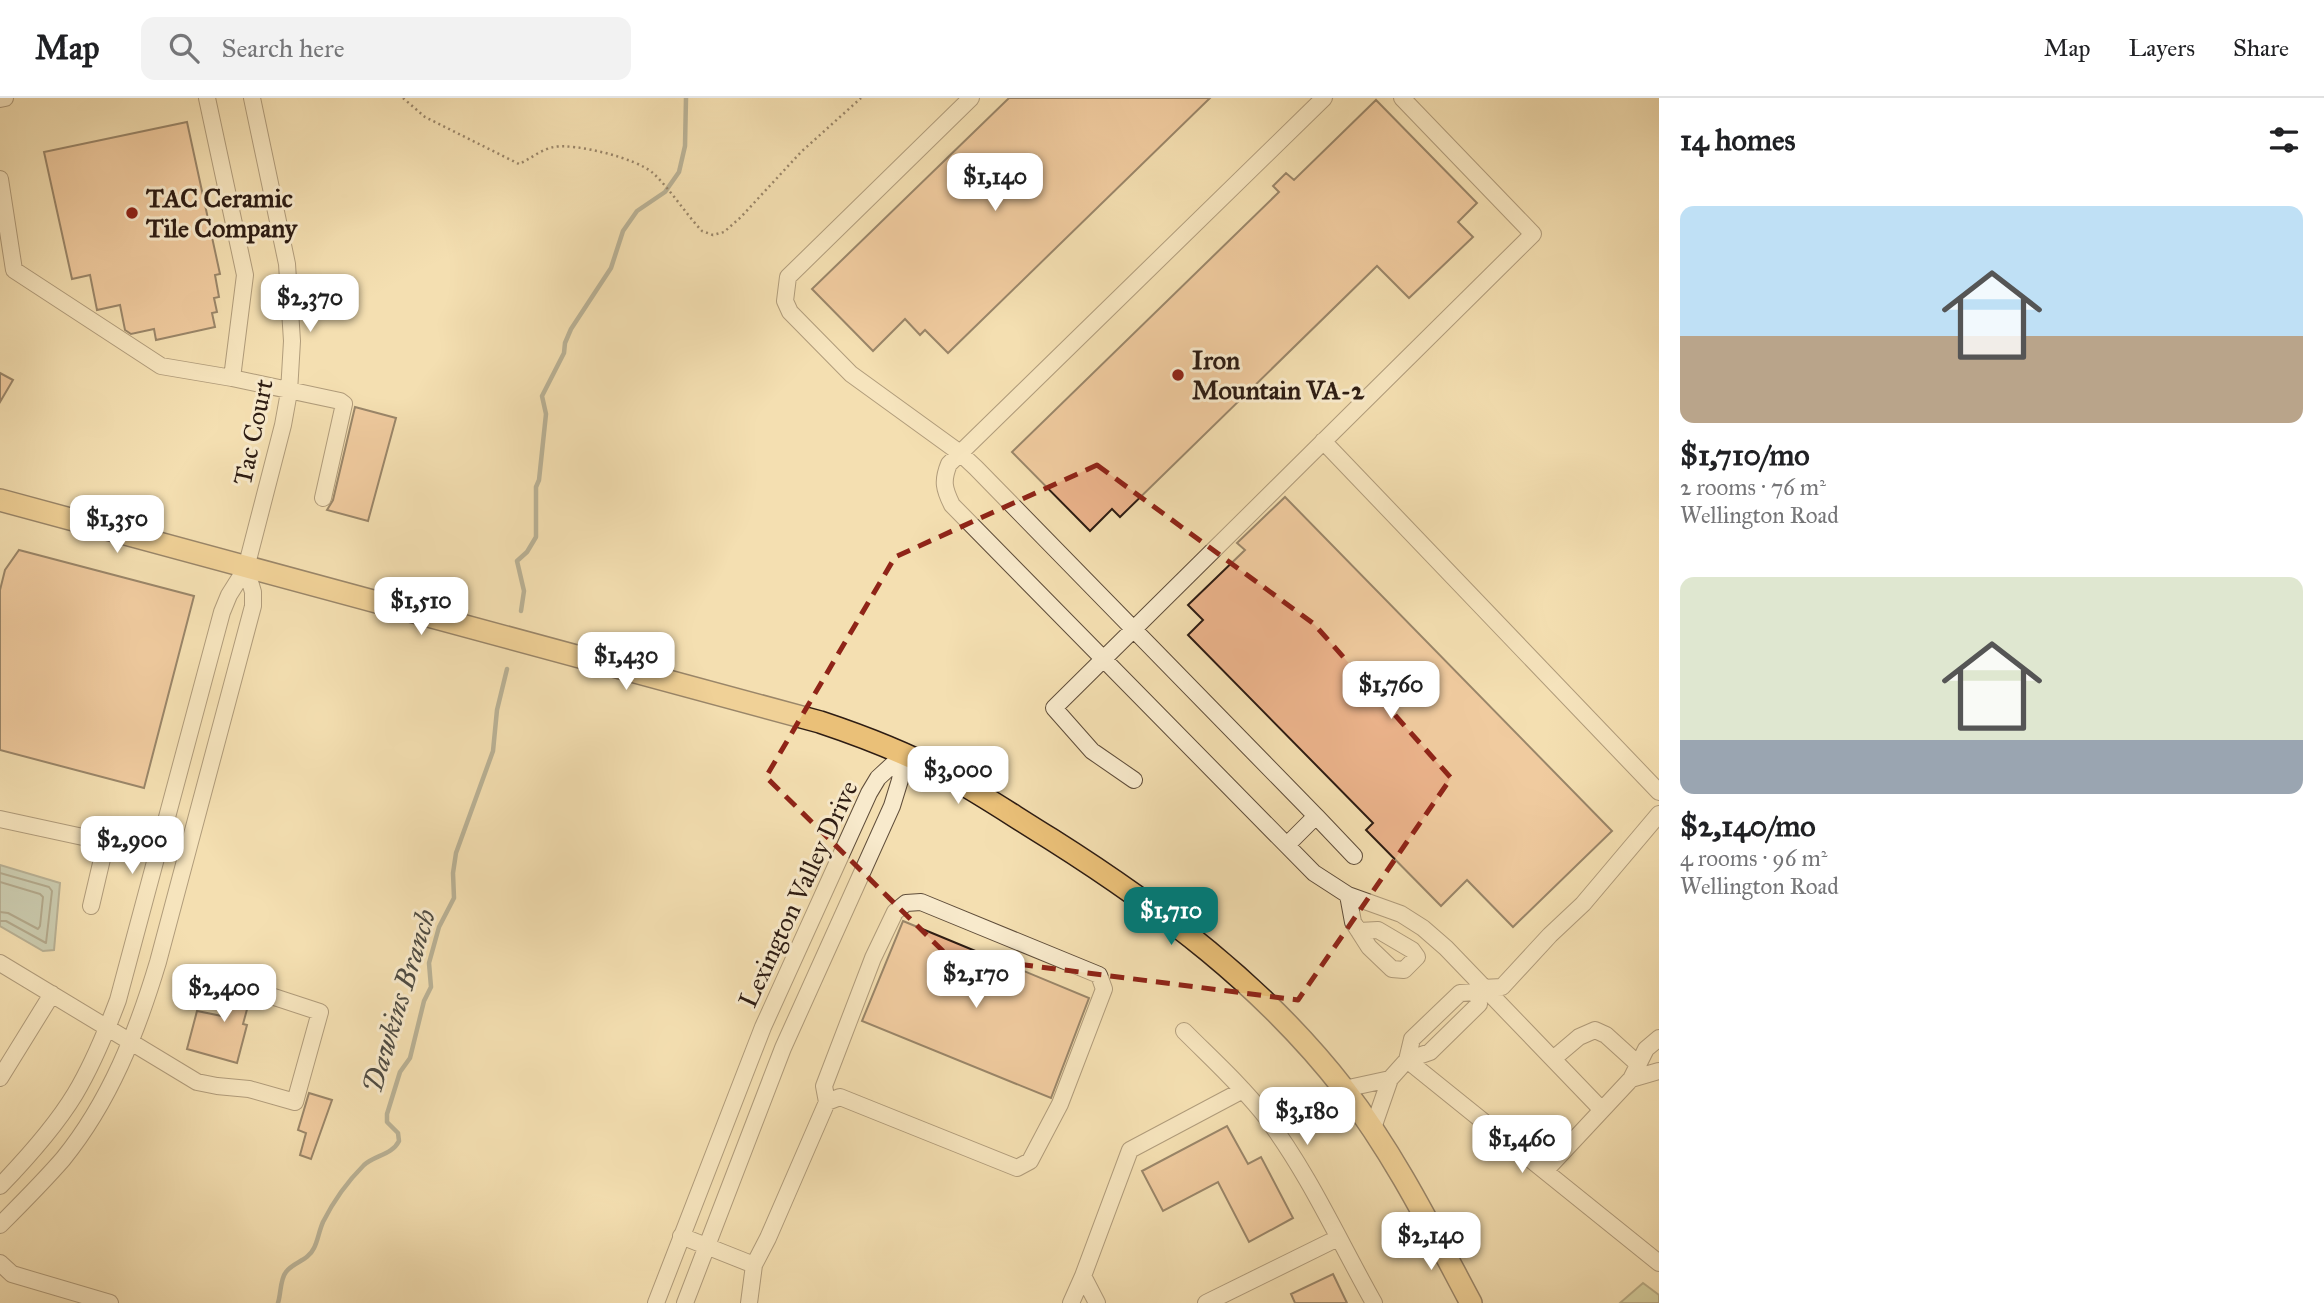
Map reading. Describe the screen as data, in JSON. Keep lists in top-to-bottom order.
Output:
{
  "streets": {
    "street": ["Tac Court", "Lexington Valley Drive"]
  },
  "water": ["Dawkins Branch"],
  "places": ["TAC Ceramic Tile Company", "Iron Mountain VA-2"],
  "page": {
    "header": "Map",
    "search": "Search here",
    "nav": ["Map", "Layers", "Share"],
    "heading": "14 homes",
    "price": [
      "$1,140",
      "$2,370",
      "$1,350",
      "$1,510",
      "$1,430",
      "$1,760",
      "$3,000",
      "$2,900",
      "$1,710",
      "$2,170",
      "$2,400",
      "$3,180",
      "$1,460",
      "$2,140"
    ],
    "list": [
      {
        "name": "$1,710/mo",
        "note": "2 rooms · 76 m² · Wellington Road"
      },
      {
        "name": "$2,140/mo",
        "note": "4 rooms · 96 m² · Wellington Road"
      }
    ]
  }
}
